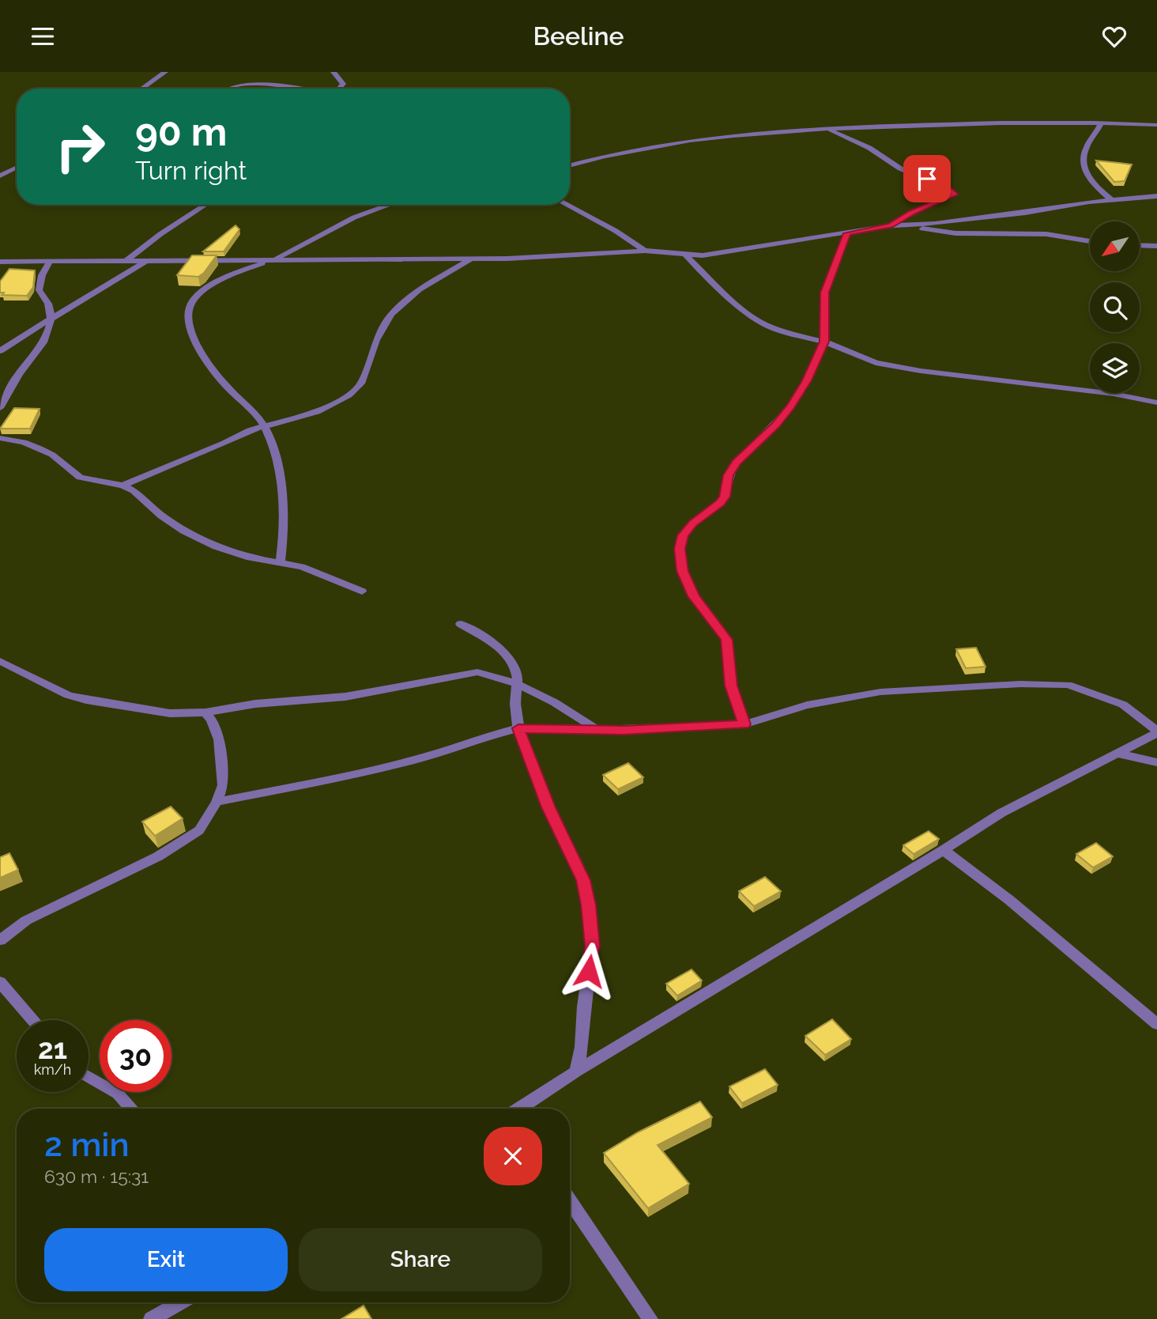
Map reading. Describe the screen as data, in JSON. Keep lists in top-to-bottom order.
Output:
{
  "north": "bottom left",
  "page": {
    "header": "Beeline",
    "turn": ["90 m", "Turn right"],
    "speed": "21 km/h",
    "limit": "30",
    "heading": ["2 min", "630 m · 15:31"],
    "buttons": ["Exit", "Share"]
  }
}
